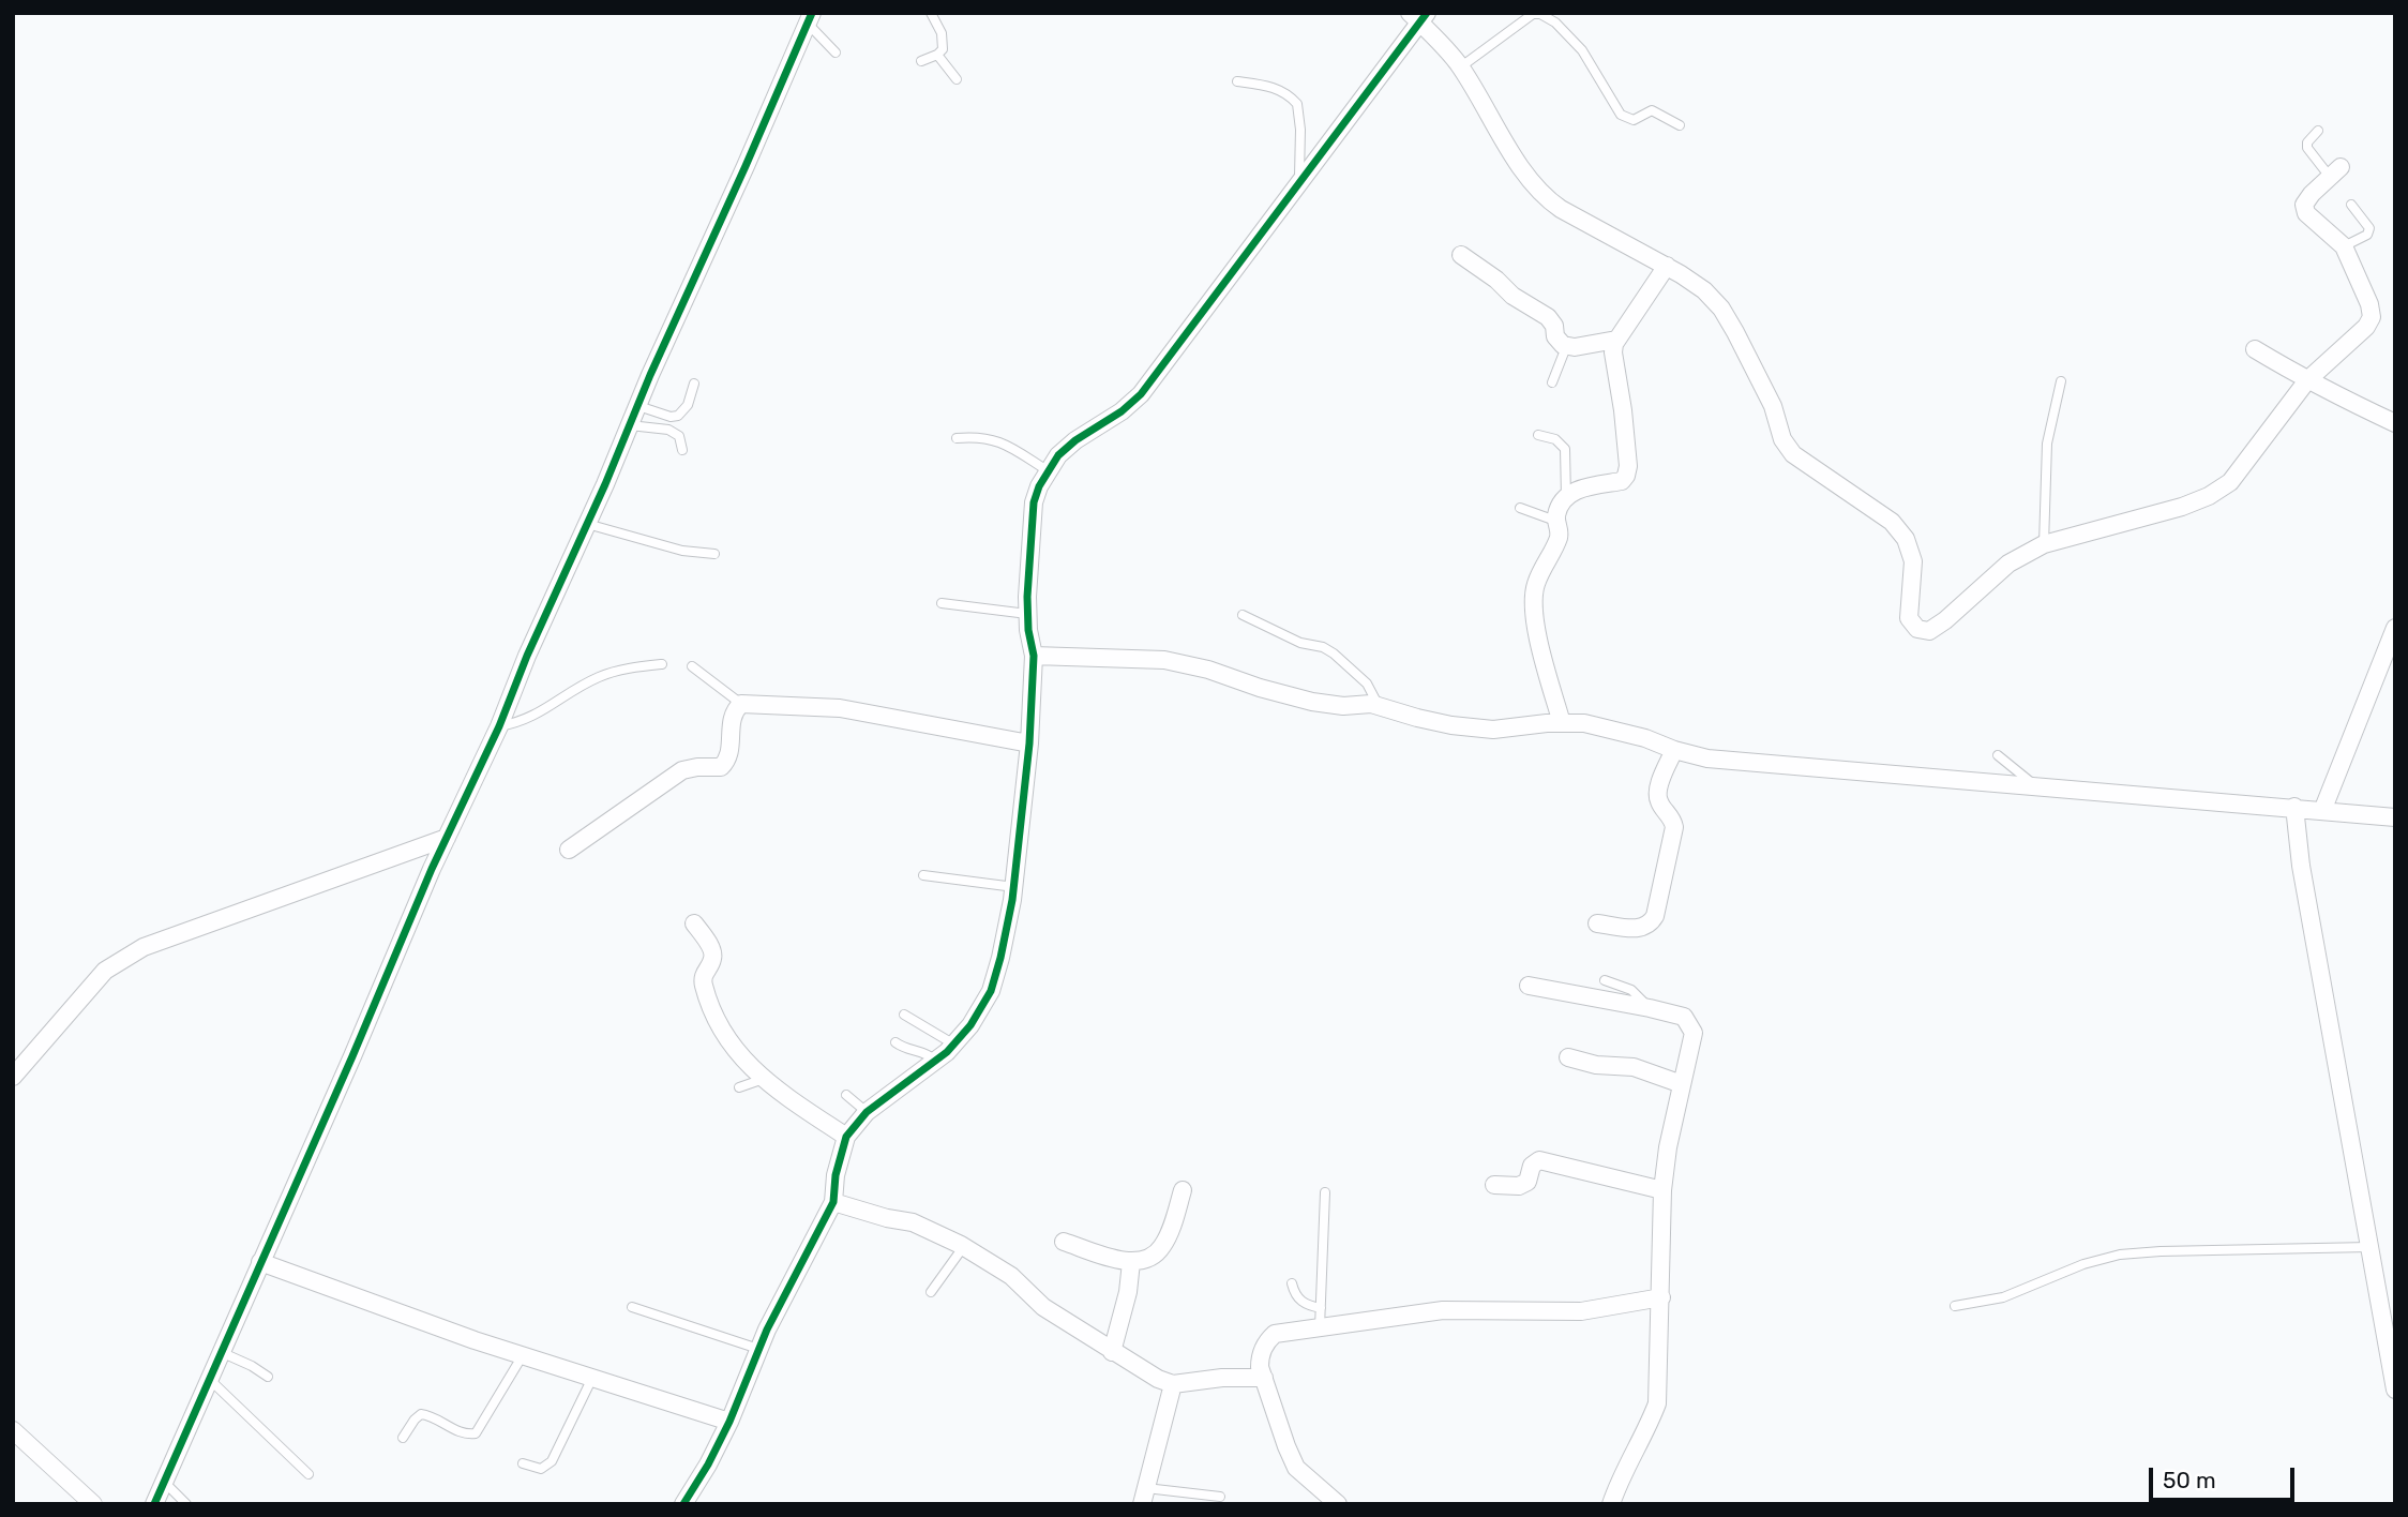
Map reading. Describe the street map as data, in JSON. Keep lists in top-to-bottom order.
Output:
{
  "scale_bar": "50 m"
}
